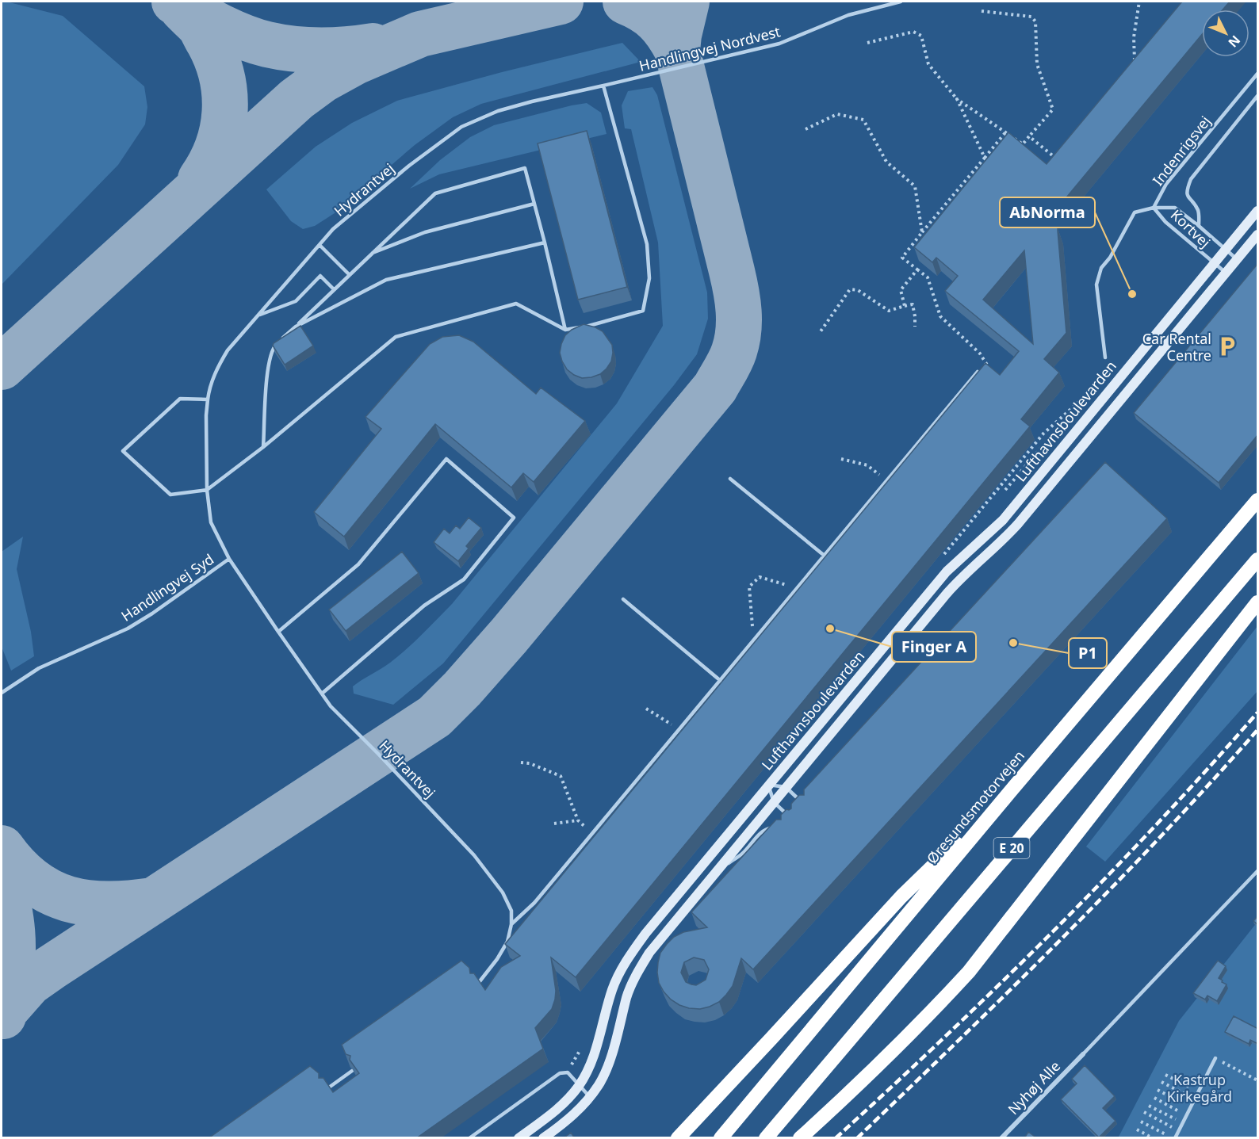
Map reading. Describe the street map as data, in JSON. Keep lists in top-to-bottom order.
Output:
{
  "streets": {
    "highway": ["Øresundsmotorvejen", "E 20"],
    "street": ["Lufthavnsboulevarden", "Nyhøj Alle"],
    "lane": [
      "Handlingvej Nordvest",
      "Indenrigsvej",
      "Hydrantvej",
      "Kortvej",
      "Handlingvej Syd"
    ]
  },
  "crossings": [
    ["Handlingvej Nordvest", "Hydrantvej"],
    ["Indenrigsvej", "Kortvej"],
    ["Hydrantvej", "Handlingvej Syd"],
    ["Kortvej", "Lufthavnsboulevarden"]
  ],
  "parks": ["Kastrup Kirkegård"],
  "places": {
    "other": ["AbNorma", "Finger A", "P1"],
    "parking": ["Car Rental Centre"]
  },
  "north": "bottom right"
}
